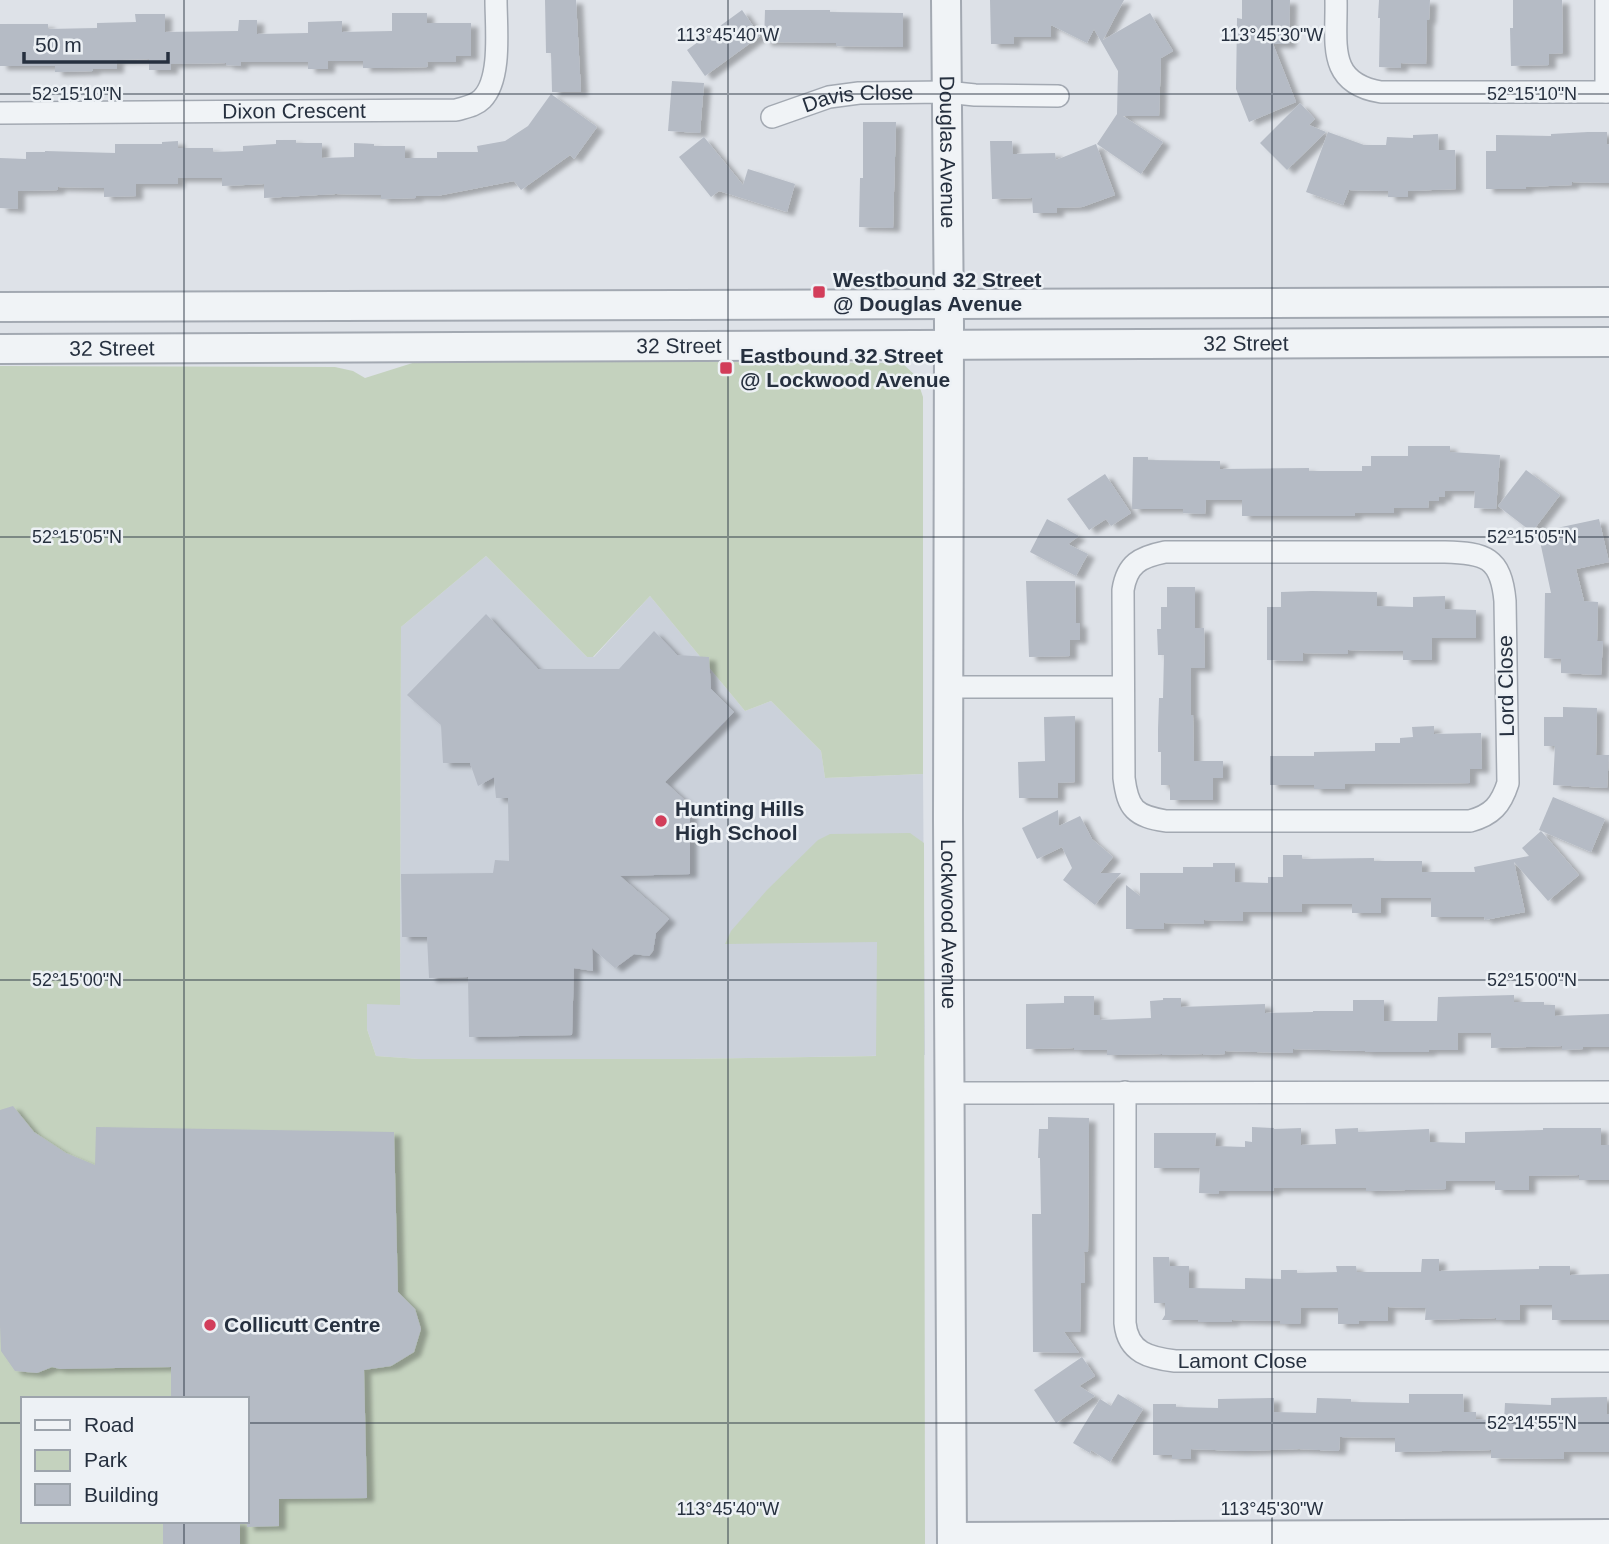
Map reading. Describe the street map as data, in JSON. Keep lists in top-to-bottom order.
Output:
{
  "streets": {
    "street": [
      "Davis Close",
      "Dixon Crescent",
      "Douglas Avenue",
      "32 Street",
      "Lord Close",
      "Lockwood Avenue",
      "Lamont Close"
    ]
  },
  "crossings": [
    ["Davis Close", "Douglas Avenue"],
    ["Douglas Avenue", "32 Street"],
    ["Douglas Avenue", "Lockwood Avenue"],
    ["32 Street", "Lockwood Avenue"]
  ],
  "places": {
    "transit": ["Westbound 32 Street @ Douglas Avenue", "Eastbound 32 Street @ Lockwood Avenue"],
    "other": ["Hunting Hills High School", "Collicutt Centre"]
  },
  "legend": ["Road", "Park", "Building"],
  "scale_bar": "50 m",
  "coordinates": [
    "113°45'40\"W",
    "113°45'30\"W",
    "52°15'10\"N",
    "52°15'05\"N",
    "52°15'00\"N",
    "52°14'55\"N"
  ]
}
